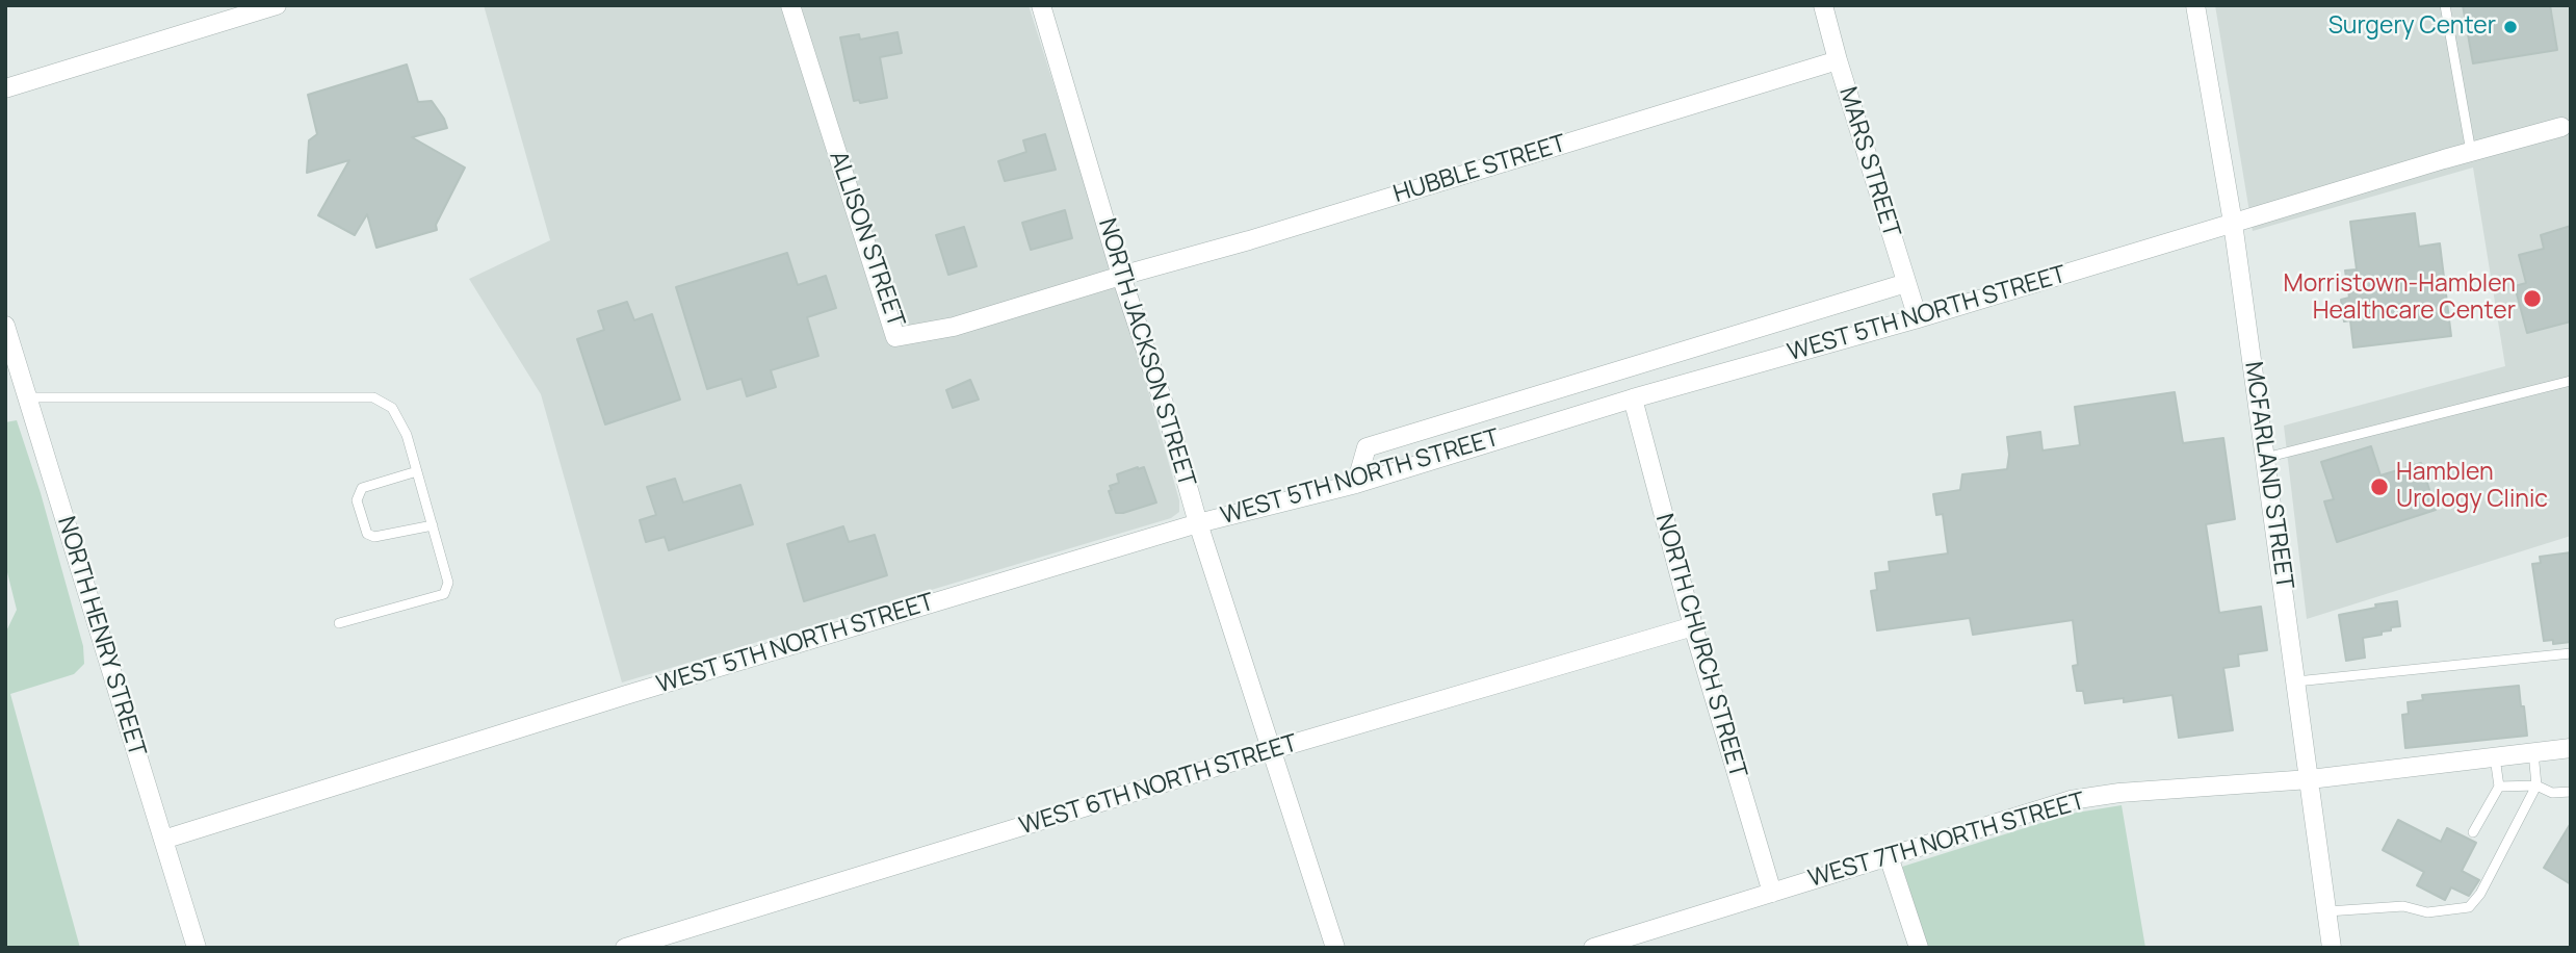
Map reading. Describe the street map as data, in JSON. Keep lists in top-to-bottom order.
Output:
{
  "streets": {
    "street": [
      "MARS STREET",
      "HUBBLE STREET",
      "ALLISON STREET",
      "WEST 5TH NORTH STREET",
      "NORTH JACKSON STREET",
      "MCFARLAND STREET",
      "NORTH HENRY STREET",
      "NORTH CHURCH STREET",
      "WEST 6TH NORTH STREET",
      "WEST 7TH NORTH STREET"
    ]
  },
  "crossings": [
    ["MARS STREET", "HUBBLE STREET"],
    ["MARS STREET", "WEST 5TH NORTH STREET"],
    ["HUBBLE STREET", "ALLISON STREET"],
    ["HUBBLE STREET", "NORTH JACKSON STREET"],
    ["ALLISON STREET", "NORTH JACKSON STREET"],
    ["WEST 5TH NORTH STREET", "NORTH JACKSON STREET"],
    ["WEST 5TH NORTH STREET", "MCFARLAND STREET"],
    ["WEST 5TH NORTH STREET", "NORTH HENRY STREET"],
    ["WEST 5TH NORTH STREET", "NORTH CHURCH STREET"],
    ["NORTH JACKSON STREET", "WEST 6TH NORTH STREET"],
    ["MCFARLAND STREET", "WEST 7TH NORTH STREET"],
    ["NORTH CHURCH STREET", "WEST 6TH NORTH STREET"],
    ["NORTH CHURCH STREET", "WEST 7TH NORTH STREET"]
  ],
  "places": ["Surgery Center", "Morristown-Hamblen Healthcare Center", "Hamblen Urology Clinic"]
}
